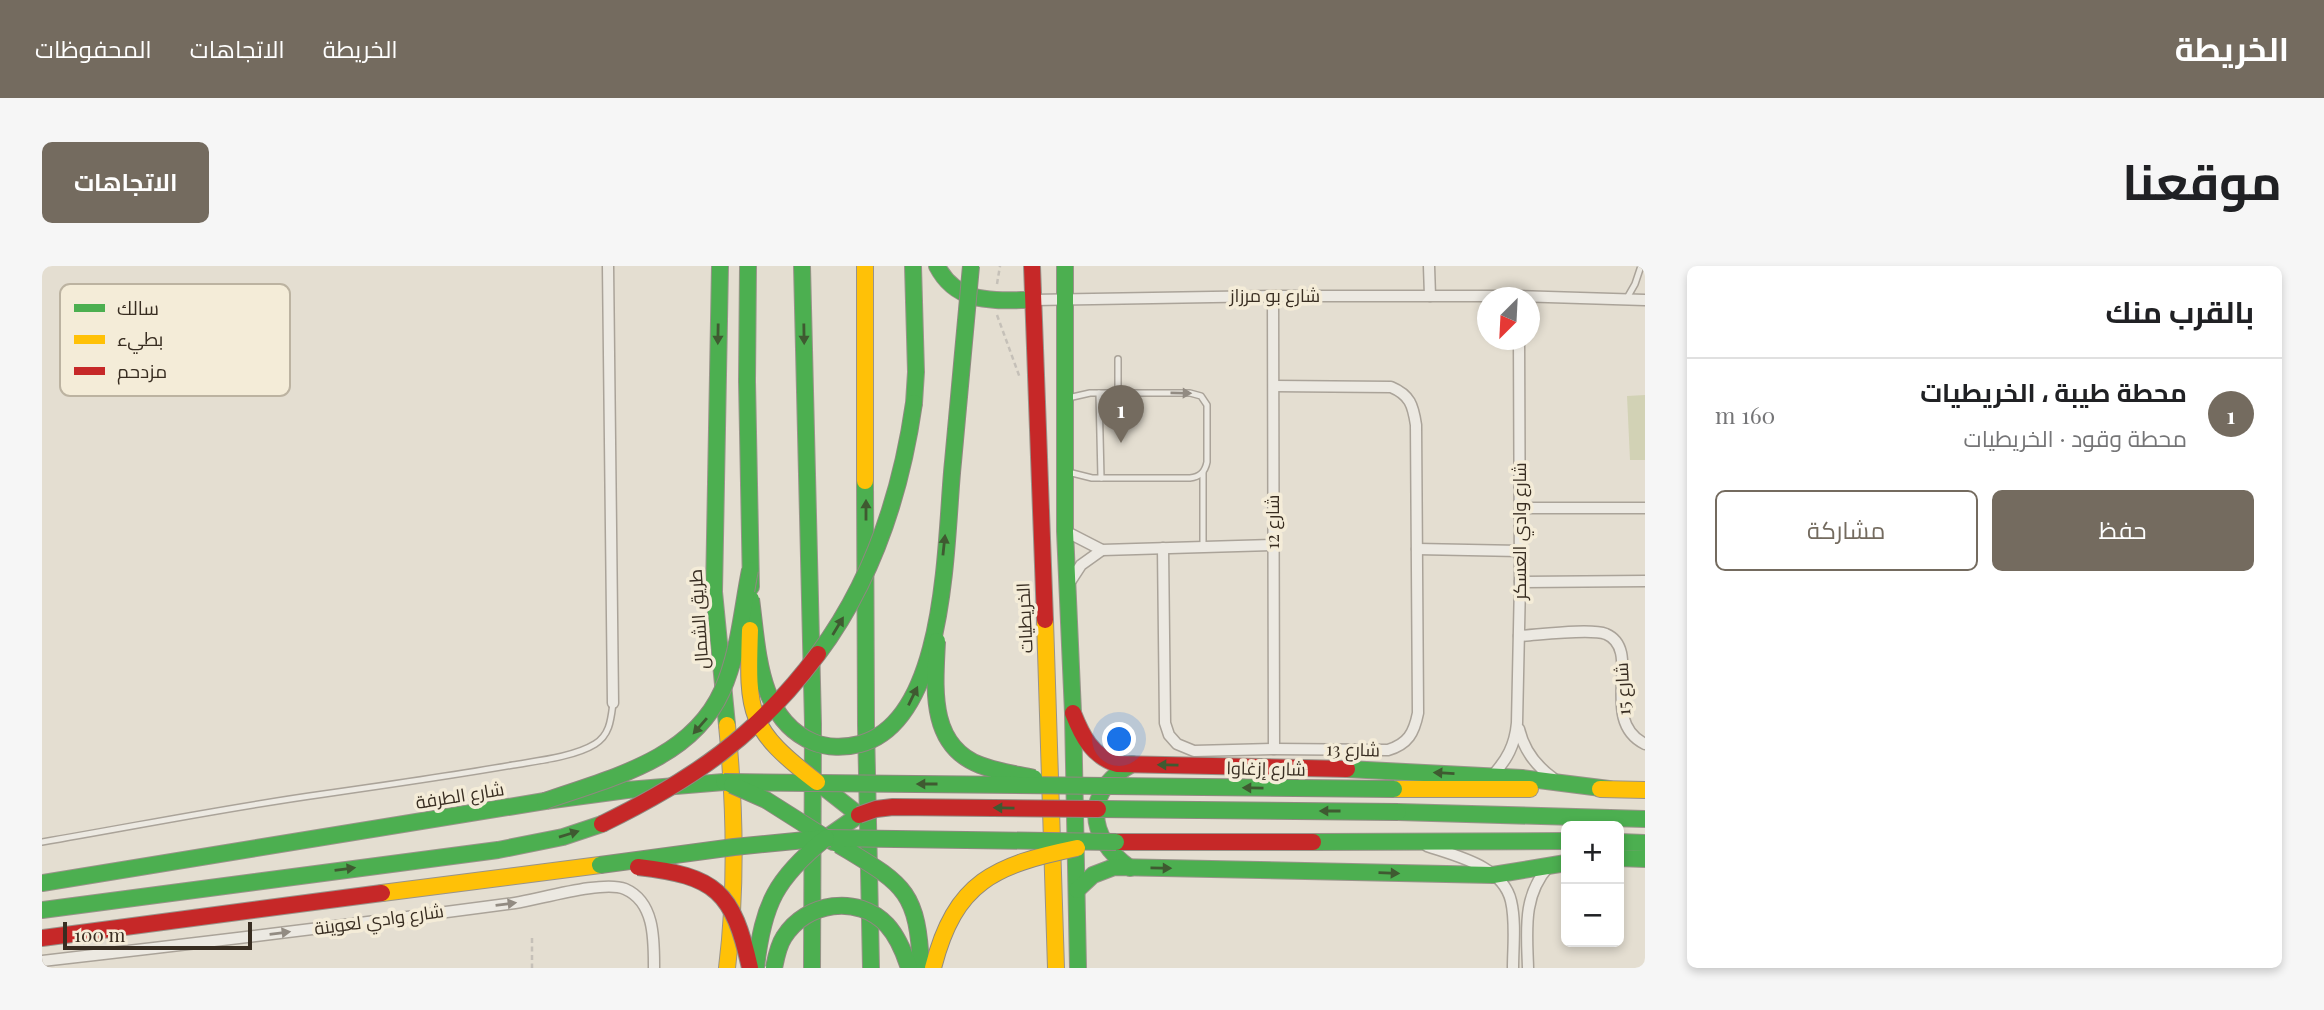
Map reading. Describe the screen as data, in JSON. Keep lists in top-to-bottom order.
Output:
{
  "streets": {
    "main road": [
      "الخريطيات",
      "طريق الشمال",
      "شارع إزغاوا",
      "شارع الطرفة"
    ],
    "street": [
      "شارع بو مرزاز",
      "شارع 12",
      "شارع وادي العسكر",
      "شارع 15",
      "شارع 13",
      "شارع وادي لعوينة"
    ]
  },
  "crossings": [
    ["شارع بو مرزاز", "شارع 12"],
    ["شارع بو مرزاز", "الخريطيات"],
    ["شارع 12", "شارع 13"],
    ["شارع وادي العسكر", "شارع 15"],
    ["شارع إزغاوا", "شارع الطرفة"]
  ],
  "one_way": ["شارع وادي لعوينة"],
  "legend": ["سالك", "بطيء", "مزدحم"],
  "scale_bar": "100 m",
  "north": "bottom left",
  "page": {
    "header": "الخريطة",
    "nav": ["الخريطة", "الاتجاهات", "المحفوظات"],
    "title": "موقعنا",
    "buttons": [
      "الاتجاهات",
      ["حفظ", "مشاركة"]
    ],
    "heading": "بالقرب منك",
    "list": [
      {
        "mark": "1",
        "name": "محطة طيبة ، الخريطيات",
        "note": "محطة وقود · الخريطيات",
        "value": "160 m"
      }
    ],
    "pins": "1",
    "map_buttons": ["+", "−"],
    "scale": "100 m"
  }
}
